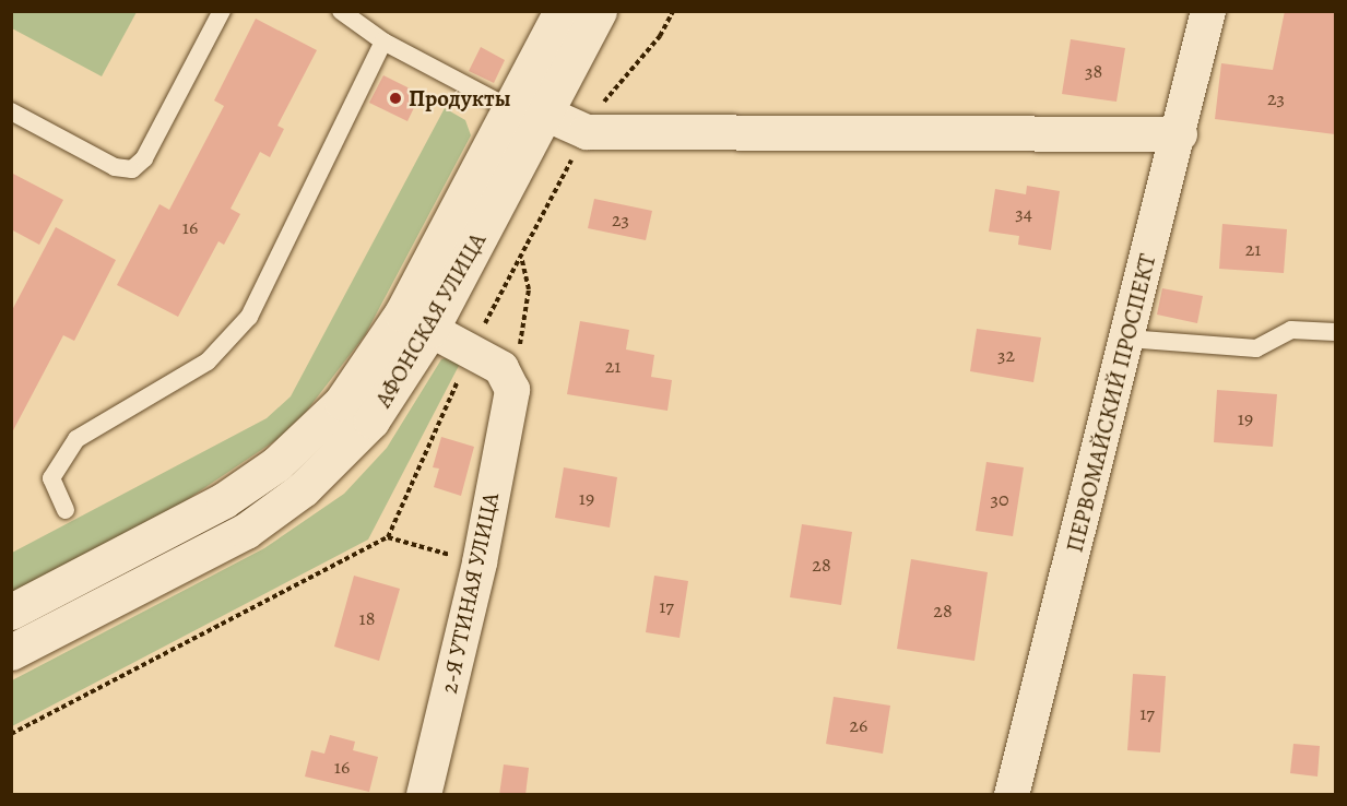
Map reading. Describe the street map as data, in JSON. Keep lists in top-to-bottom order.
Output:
{
  "streets": {
    "street": ["АФОНСКАЯ УЛИЦА", "ПЕРВОМАЙСКИЙ ПРОСПЕКТ", "2-Я УТИНАЯ УЛИЦА"]
  },
  "places": ["Продукты"],
  "house_numbers": [
    "38",
    "23",
    "34",
    "23",
    "16",
    "21",
    "32",
    "21",
    "19",
    "19",
    "30",
    "28",
    "17",
    "28",
    "18",
    "17",
    "26",
    "16"
  ]
}
